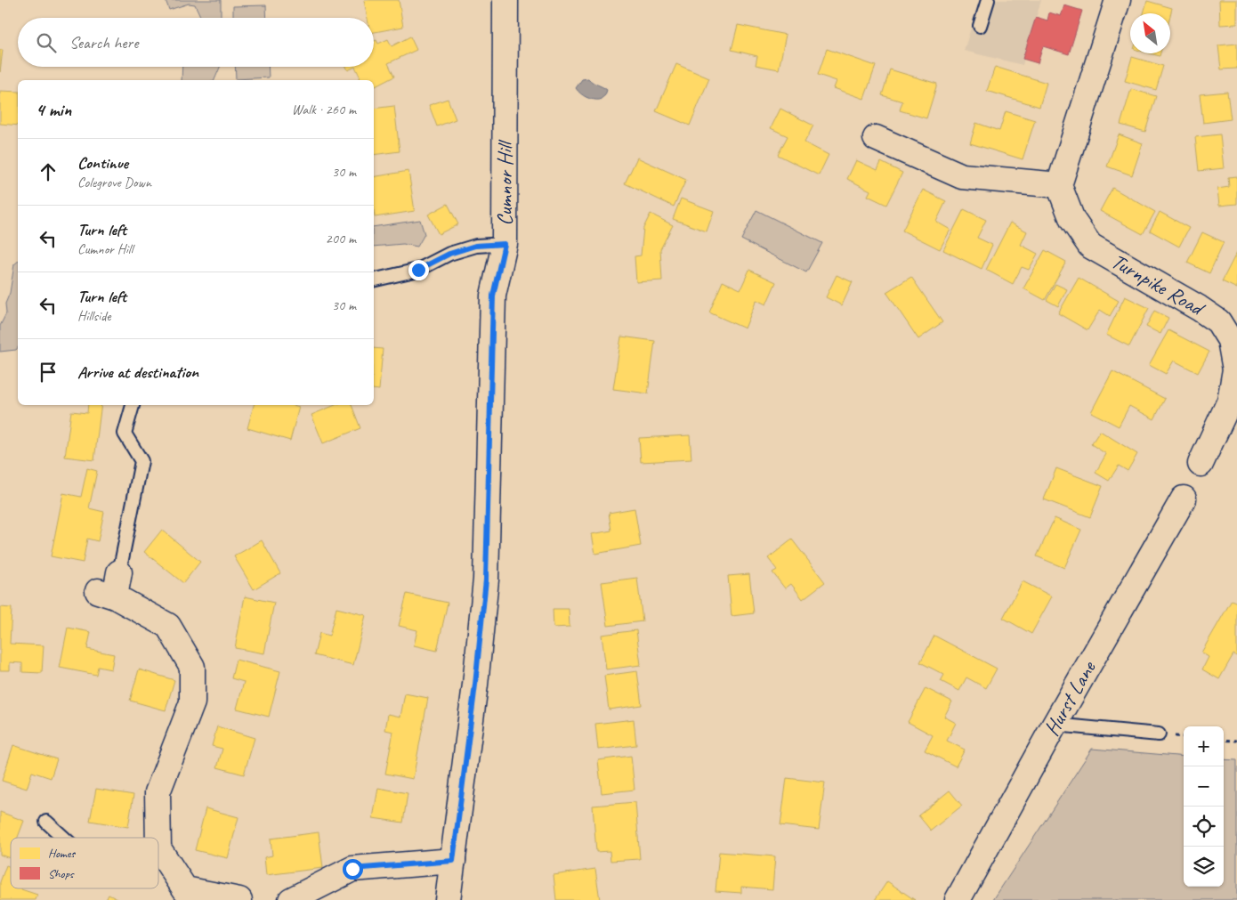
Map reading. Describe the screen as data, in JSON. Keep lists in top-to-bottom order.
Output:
{
  "streets": {
    "street": ["Cumnor Hill", "Turnpike Road", "Hurst Lane"]
  },
  "legend": ["Homes", "Shops"],
  "north": "top left",
  "page": {
    "search": "Search here",
    "heading": ["4 min", "Walk · 260 m"],
    "list": [
      ["Continue", "Colegrove Down", "30 m"],
      ["Turn left", "Cumnor Hill", "200 m"],
      ["Turn left", "Hillside", "30 m"],
      "Arrive at destination"
    ],
    "map_buttons": ["+", "−"]
  }
}
